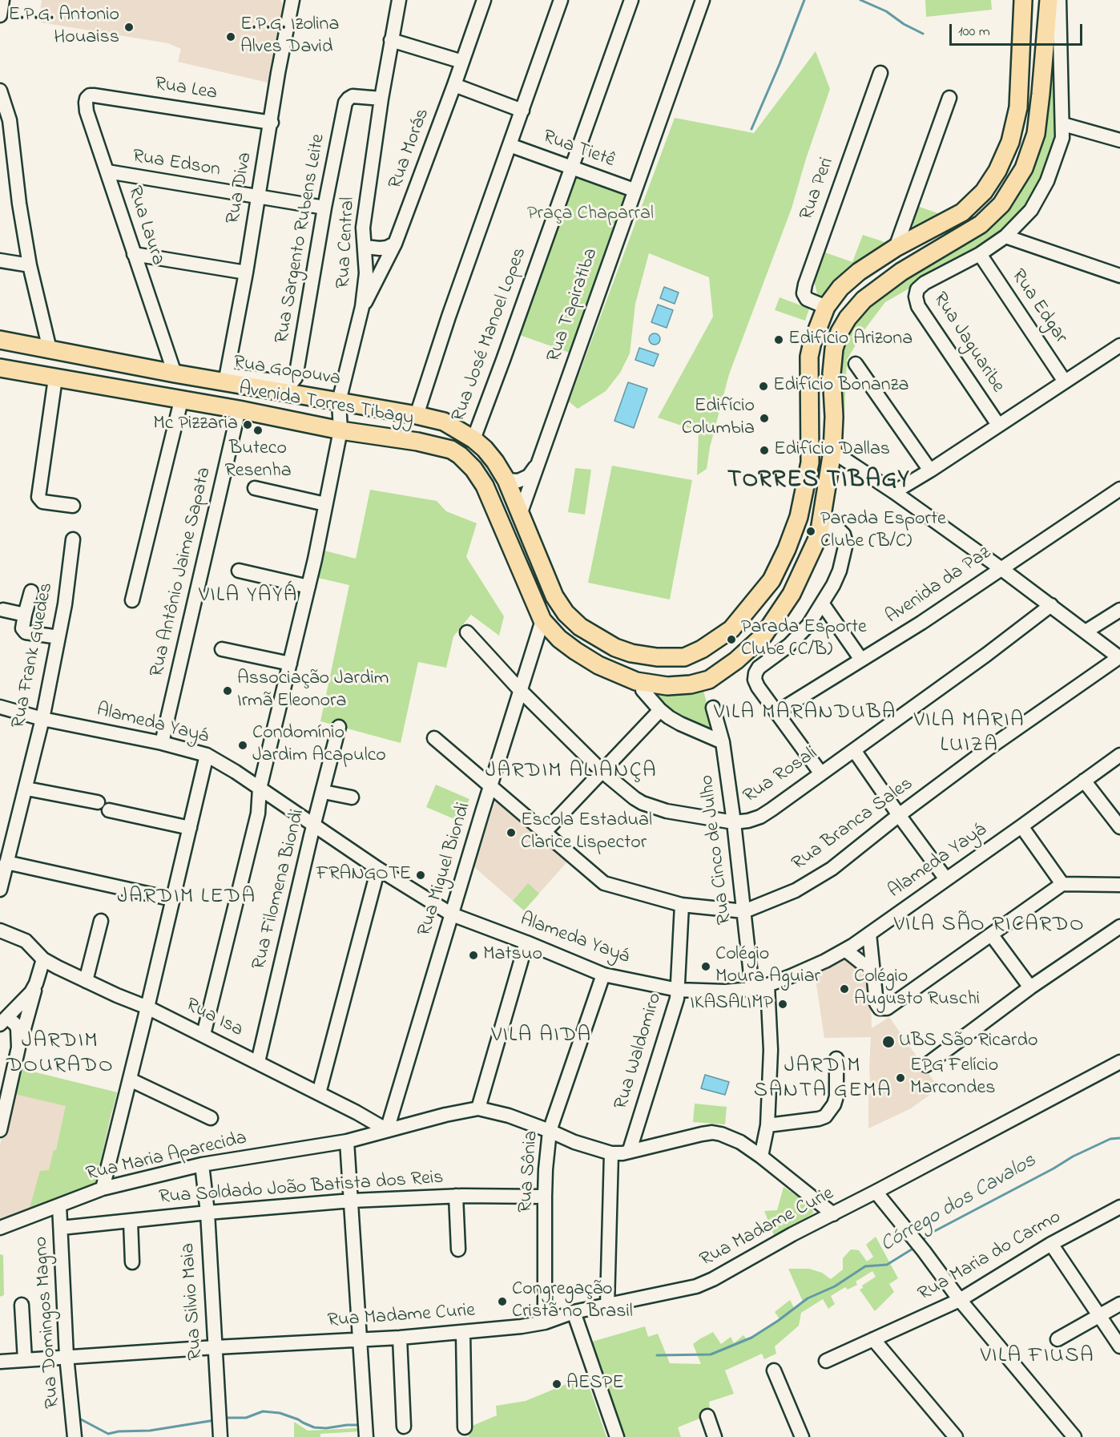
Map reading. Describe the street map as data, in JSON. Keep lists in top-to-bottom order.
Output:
{
  "streets": {
    "main road": ["Rua Gopouva", "Avenida Torres Tibagy"],
    "street": [
      "Rua Lea",
      "Rua Morás",
      "Rua Tietê",
      "Rua Edson",
      "Rua Diva",
      "Rua Peri",
      "Rua Laura",
      "Rua Sargento Rubens Leite",
      "Rua Central",
      "Rua Tapiratiba",
      "Rua Edgar",
      "Rua José Manoel Lopes",
      "Rua Jaguaribe",
      "Rua Antônio Jaime Sapata",
      "Avenida da Paz",
      "Rua Frank Guedes",
      "Alameda Yayá",
      "Rua Rosali",
      "Rua Branca Sales",
      "Rua Cinco de Julho",
      "Rua Miguel Biondi",
      "Rua Filomena Biondi",
      "Rua Isa",
      "Rua Waldomiro",
      "Rua Maria Aparecida",
      "Rua Sônia",
      "Rua Soldado João Batista dos Reis",
      "Rua Madame Curie",
      "Rua Maria do Carmo",
      "Rua Silvio Maia",
      "Rua Domingos Magno"
    ]
  },
  "crossings": [
    ["Rua Lea", "Rua Diva"],
    ["Rua Lea", "Rua Laura"],
    ["Rua Morás", "Rua Central"],
    ["Rua Tietê", "Rua Tapiratiba"],
    ["Rua Tietê", "Rua José Manoel Lopes"],
    ["Rua Edson", "Rua Diva"],
    ["Rua Edson", "Rua Laura"],
    ["Rua Edson", "Rua Sargento Rubens Leite"],
    ["Rua Diva", "Rua Sargento Rubens Leite"],
    ["Rua Diva", "Rua Gopouva"],
    ["Rua Peri", "Rua Gopouva"],
    ["Rua Laura", "Rua Gopouva"],
    ["Rua Sargento Rubens Leite", "Rua Central"],
    ["Rua Sargento Rubens Leite", "Rua Gopouva"],
    ["Rua Central", "Rua Gopouva"],
    ["Rua Central", "Avenida Torres Tibagy"],
    ["Rua Central", "Alameda Yayá"],
    ["Rua Central", "Rua Isa"],
    ["Rua Tapiratiba", "Rua Gopouva"],
    ["Rua Edgar", "Rua Jaguaribe"],
    ["Rua José Manoel Lopes", "Rua Gopouva"],
    ["Avenida Torres Tibagy", "Rua Antônio Jaime Sapata"],
    ["Avenida Torres Tibagy", "Rua Miguel Biondi"],
    ["Rua Antônio Jaime Sapata", "Alameda Yayá"],
    ["Rua Frank Guedes", "Alameda Yayá"],
    ["Alameda Yayá", "Rua Cinco de Julho"],
    ["Alameda Yayá", "Rua Miguel Biondi"],
    ["Alameda Yayá", "Rua Filomena Biondi"],
    ["Alameda Yayá", "Rua Waldomiro"],
    ["Alameda Yayá", "Rua Sônia"],
    ["Rua Rosali", "Rua Cinco de Julho"],
    ["Rua Rosali", "Rua Miguel Biondi"],
    ["Rua Branca Sales", "Rua Cinco de Julho"],
    ["Rua Miguel Biondi", "Rua Isa"],
    ["Rua Miguel Biondi", "Rua Maria Aparecida"],
    ["Rua Filomena Biondi", "Rua Isa"],
    ["Rua Isa", "Rua Maria Aparecida"],
    ["Rua Maria Aparecida", "Rua Silvio Maia"],
    ["Rua Maria Aparecida", "Rua Domingos Magno"],
    ["Rua Sônia", "Rua Soldado João Batista dos Reis"],
    ["Rua Sônia", "Rua Madame Curie"],
    ["Rua Soldado João Batista dos Reis", "Rua Silvio Maia"],
    ["Rua Soldado João Batista dos Reis", "Rua Domingos Magno"],
    ["Rua Madame Curie", "Rua Silvio Maia"],
    ["Rua Madame Curie", "Rua Domingos Magno"]
  ],
  "districts": [
    "TORRES TIBAGY",
    "VILA YAYÁ",
    "VILA MARANDUBA",
    "VILA MARIA LUIZA",
    "JARDIM ALIANÇA",
    "JARDIM LEDA",
    "VILA SÃO RICARDO",
    "VILA AIDA",
    "JARDIM DOURADO",
    "JARDIM SANTA GEMA",
    "VILA FIUSA"
  ],
  "water": ["Córrego dos Cavalos"],
  "parks": ["Praça Chaparral"],
  "places": [
    "E.P.G. Antonio Houaiss",
    "E.P.G. Izolina Alves David",
    "Edifício Arizona",
    "Edifício Bonanza",
    "Edifício Columbia",
    "Mc Pizzaria",
    "Buteco Resenha",
    "Edifício Dallas",
    "Parada Esporte Clube (B/C)",
    "Parada Esporte Clube (C/B)",
    "Associação Jardim Irmã Eleonora",
    "Condomínio Jardim Acapulco",
    "Escola Estadual Clarice Lispector",
    "FRANGOTE",
    "Matsuo",
    "Colégio Moura Aguiar",
    "Colégio Augusto Ruschi",
    "IKASALIMP",
    "UBS São Ricardo",
    "EPG Felício Marcondes",
    "Congregação Cristã no Brasil",
    "AESPE"
  ],
  "scale_bar": "100 m"
}
